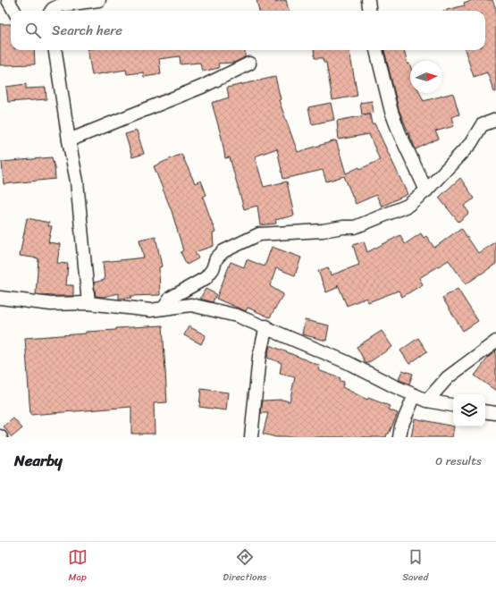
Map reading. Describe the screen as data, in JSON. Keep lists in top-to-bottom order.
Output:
{
  "north": "right",
  "page": {
    "search": "Search here",
    "heading": ["Nearby", "0 results"],
    "nav": ["Map", "Directions", "Saved"]
  }
}
